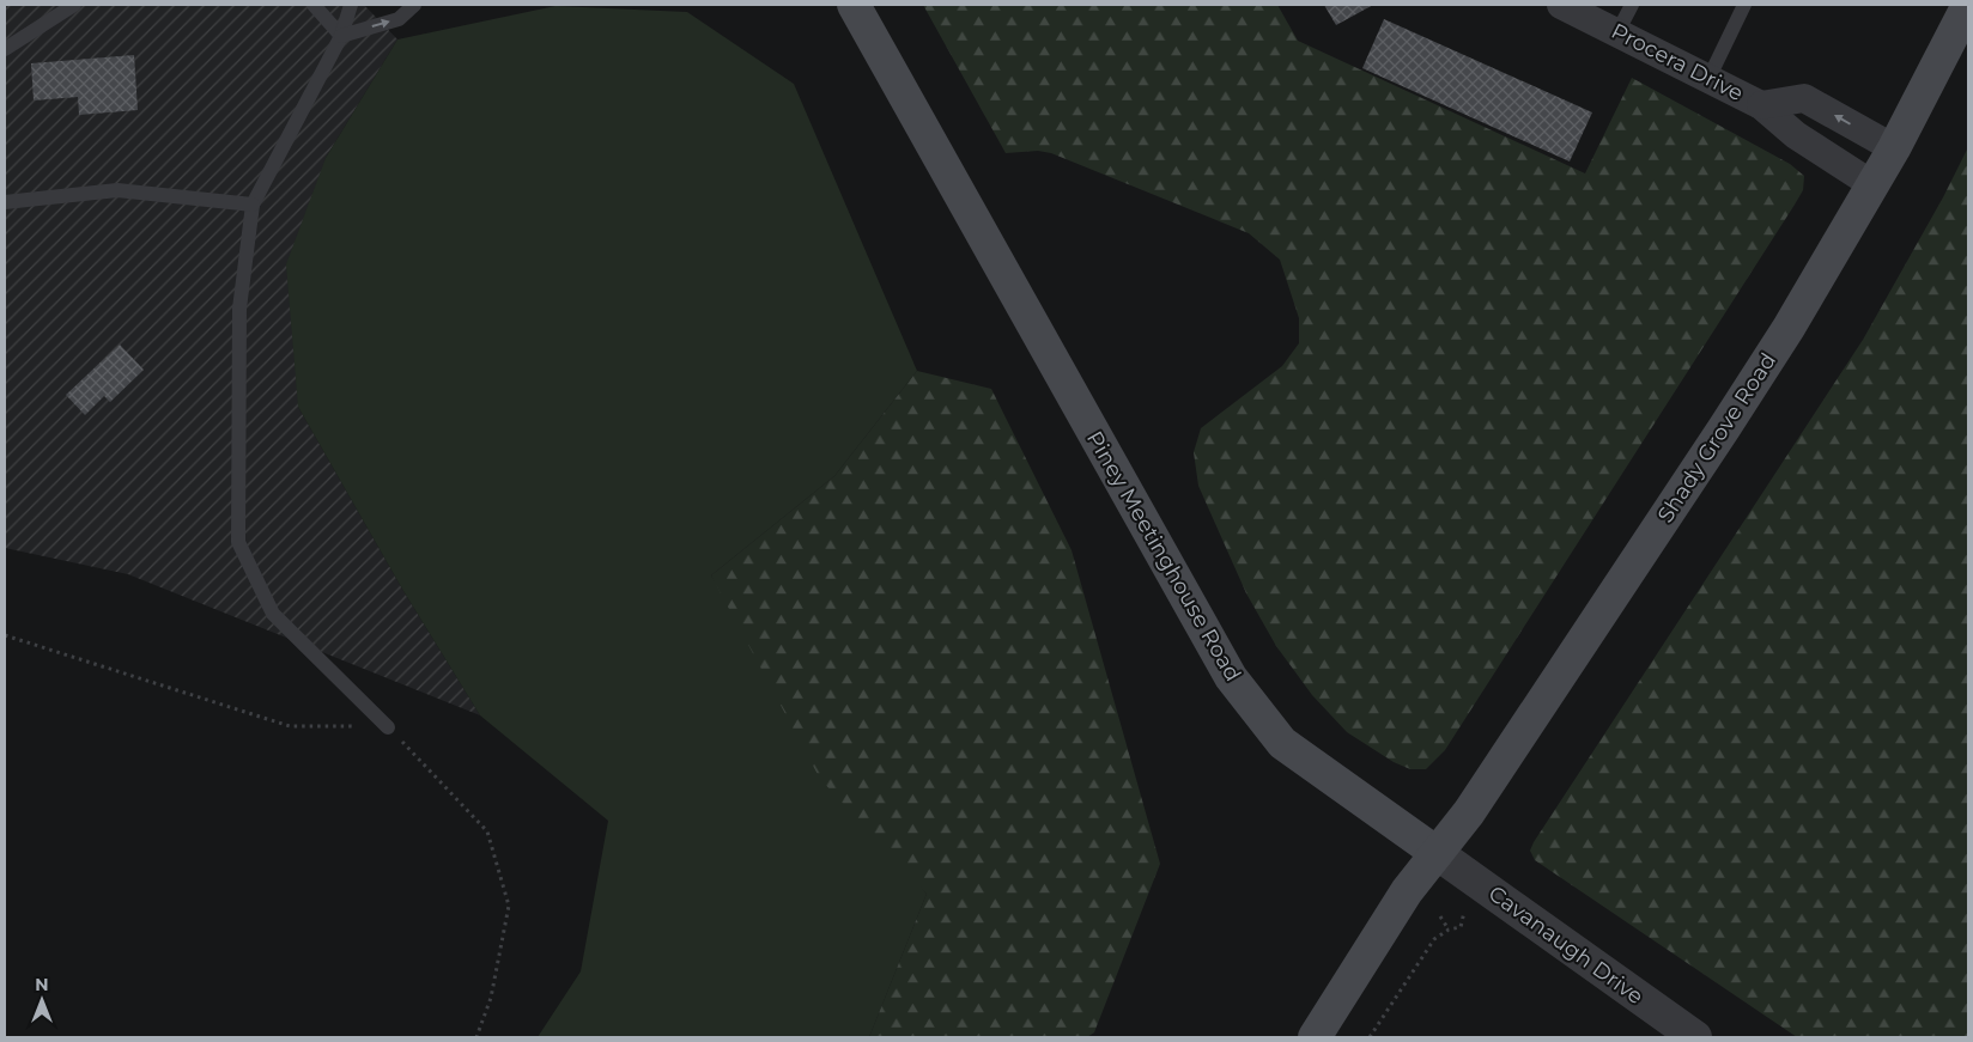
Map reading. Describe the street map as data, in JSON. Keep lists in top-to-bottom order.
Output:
{
  "streets": {
    "main road": ["Shady Grove Road", "Piney Meetinghouse Road"],
    "street": ["Procera Drive", "Cavanaugh Drive"]
  },
  "crossings": [
    ["Procera Drive", "Shady Grove Road"],
    ["Shady Grove Road", "Piney Meetinghouse Road"],
    ["Shady Grove Road", "Cavanaugh Drive"],
    ["Piney Meetinghouse Road", "Cavanaugh Drive"]
  ],
  "north": "top"
}
